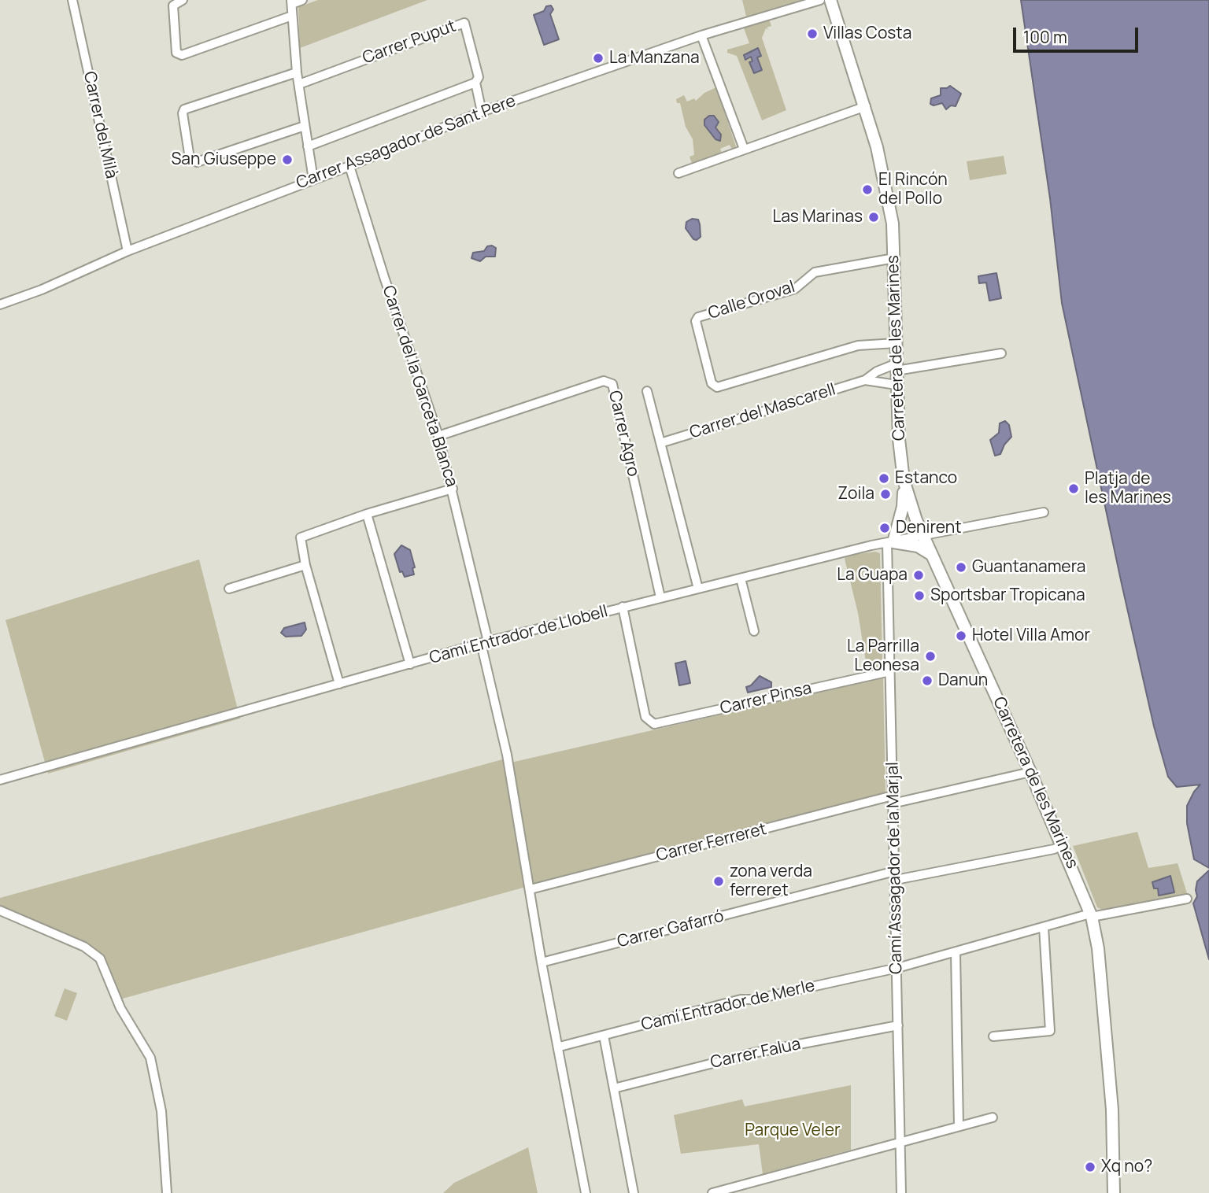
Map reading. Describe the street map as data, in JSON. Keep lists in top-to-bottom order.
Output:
{
  "streets": {
    "main road": ["Carretera de les Marines"],
    "street": [
      "Carrer Puput",
      "Carrer del Milà",
      "Carrer Assagador de Sant Pere",
      "Calle Oroval",
      "Carrer del la Garceta Blanca",
      "Carrer del Mascarell",
      "Carrer Agro",
      "Camí Entrador de Llobell",
      "Carrer Pinsa",
      "Carrer Ferreret",
      "Camí Assagador de la Marjal",
      "Carrer Gafarró",
      "Camí Entrador de Merle",
      "Carrer Falua"
    ]
  },
  "crossings": [
    ["Carrer Puput", "Carrer Assagador de Sant Pere"],
    ["Carrer del Milà", "Carrer Assagador de Sant Pere"],
    ["Carrer Assagador de Sant Pere", "Carrer del la Garceta Blanca"],
    ["Calle Oroval", "Carretera de les Marines"],
    ["Carretera de les Marines", "Carrer del Mascarell"],
    ["Carretera de les Marines", "Camí Entrador de Llobell"],
    ["Carretera de les Marines", "Carrer Ferreret"],
    ["Carretera de les Marines", "Carrer Gafarró"],
    ["Carretera de les Marines", "Camí Entrador de Merle"],
    ["Carrer del la Garceta Blanca", "Carrer Agro"],
    ["Carrer del la Garceta Blanca", "Camí Entrador de Llobell"],
    ["Carrer del la Garceta Blanca", "Carrer Ferreret"],
    ["Carrer del la Garceta Blanca", "Carrer Gafarró"],
    ["Carrer del la Garceta Blanca", "Camí Entrador de Merle"],
    ["Carrer Agro", "Camí Entrador de Llobell"],
    ["Camí Entrador de Llobell", "Carrer Pinsa"],
    ["Camí Entrador de Llobell", "Camí Assagador de la Marjal"],
    ["Carrer Pinsa", "Camí Assagador de la Marjal"],
    ["Carrer Ferreret", "Camí Assagador de la Marjal"],
    ["Camí Assagador de la Marjal", "Carrer Gafarró"],
    ["Camí Assagador de la Marjal", "Camí Entrador de Merle"],
    ["Camí Assagador de la Marjal", "Carrer Falua"]
  ],
  "parks": ["Parque Veler"],
  "places": [
    "Villas Costa",
    "La Manzana",
    "San Giuseppe",
    "El Rincón del Pollo",
    "Las Marinas",
    "Estanco",
    "Platja de les Marines",
    "Zoila",
    "Denirent",
    "Guantanamera",
    "La Guapa",
    "Sportsbar Tropicana",
    "Hotel Villa Amor",
    "La Parrilla Leonesa",
    "Danun",
    "zona verda ferreret",
    "Xq no?"
  ],
  "scale_bar": "100 m"
}
